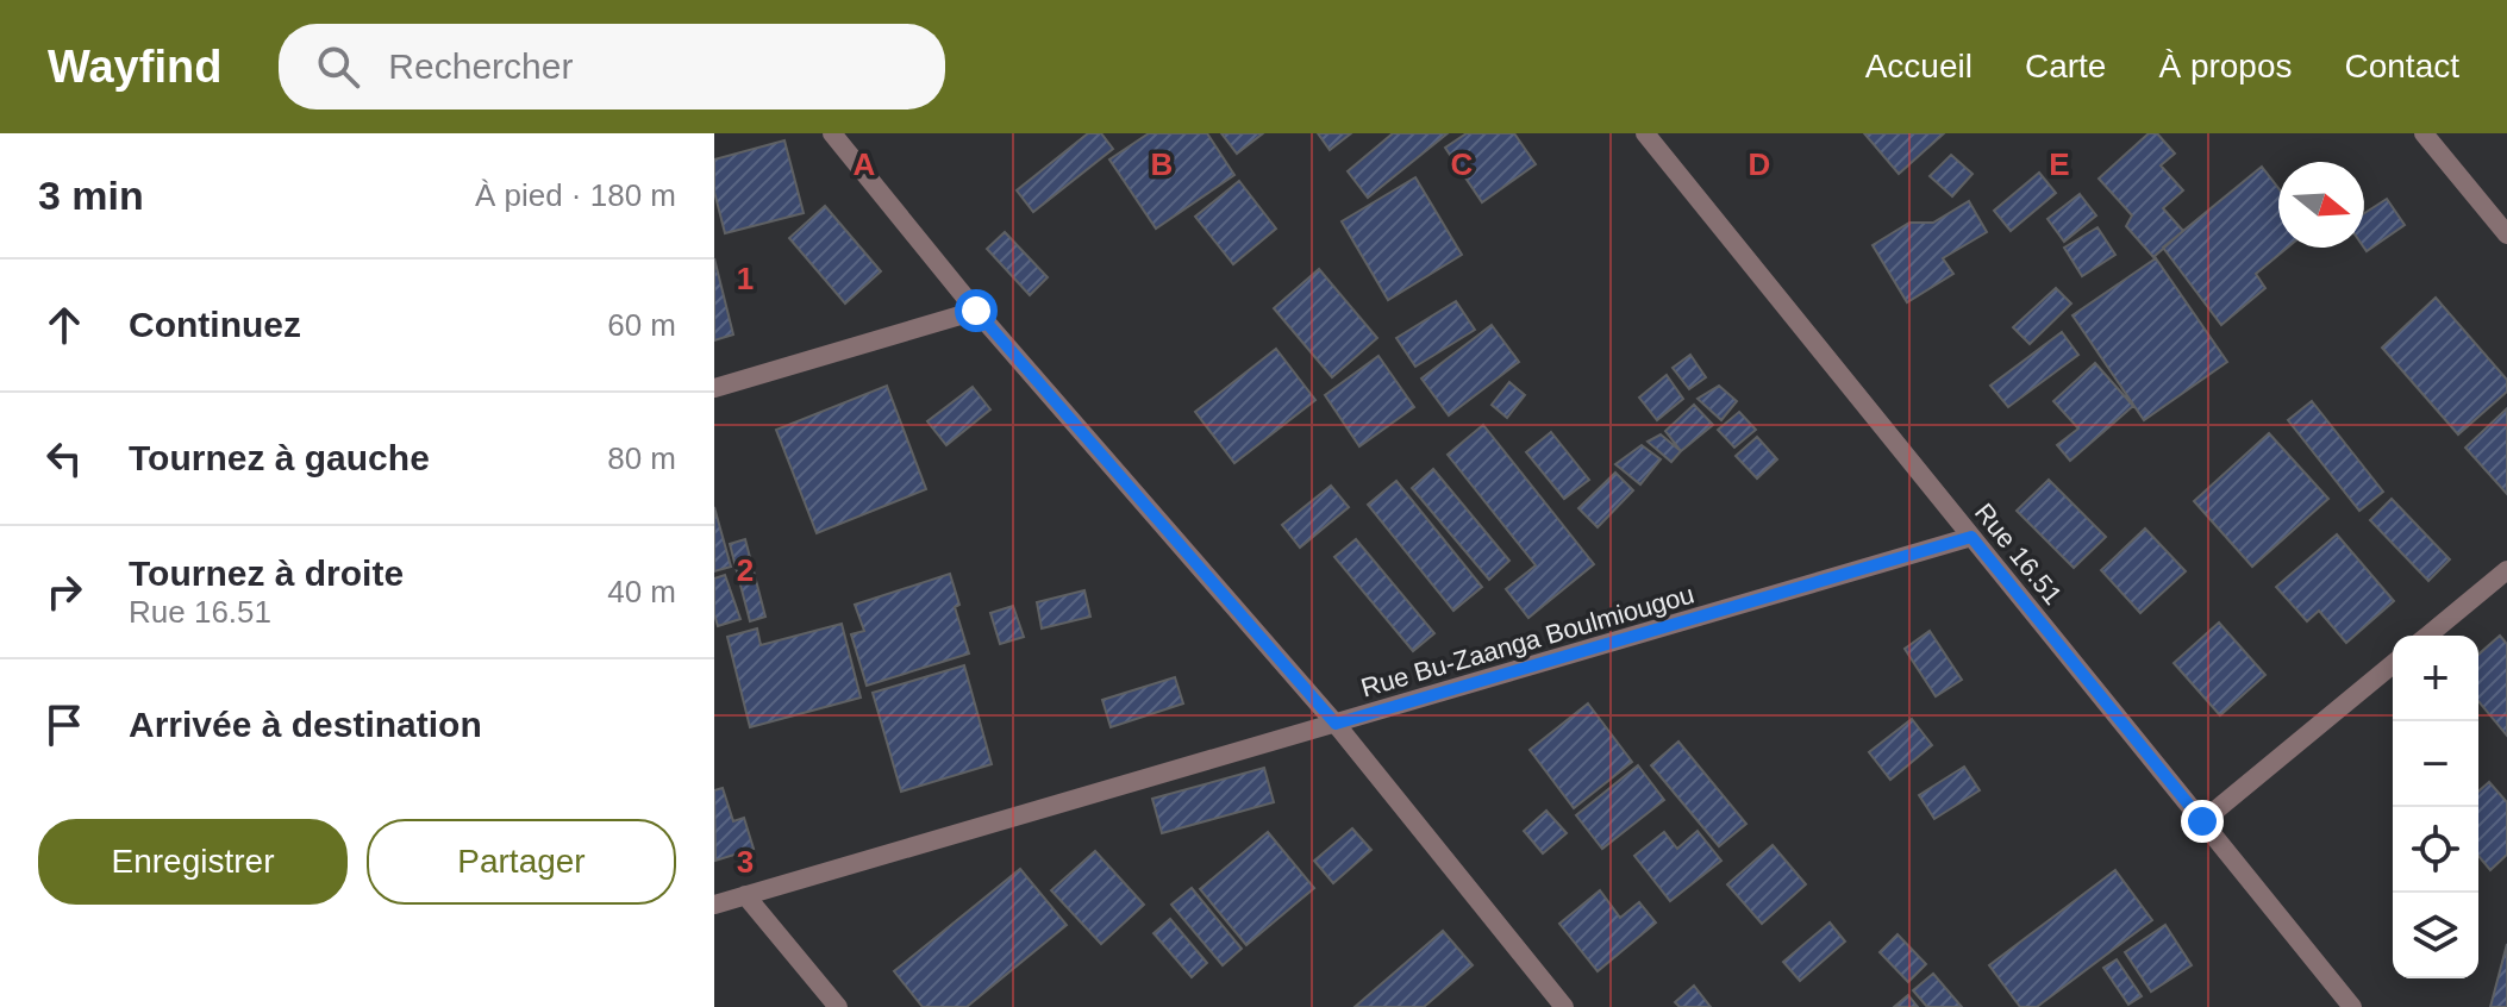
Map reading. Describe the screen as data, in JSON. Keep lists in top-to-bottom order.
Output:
{
  "streets": {
    "street": ["Rue 16.51", "Rue Bu-Zaanga Boulmiougou"]
  },
  "crossings": [
    ["Rue 16.51", "Rue Bu-Zaanga Boulmiougou"]
  ],
  "north": "right",
  "page": {
    "header": "Wayfind",
    "search": "Rechercher",
    "nav": [
      "Accueil",
      "Carte",
      "À propos",
      "Contact"
    ],
    "heading": ["3 min", "À pied · 180 m"],
    "list": [
      ["Continuez", "60 m"],
      ["Tournez à gauche", "80 m"],
      ["Tournez à droite", "Rue 16.51", "40 m"],
      "Arrivée à destination"
    ],
    "map_buttons": ["+", "−"],
    "buttons": ["Enregistrer", "Partager"]
  },
  "grid": {
    "columns": [
      "A",
      "B",
      "C",
      "D",
      "E"
    ],
    "rows": ["1", "2", "3"]
  }
}
